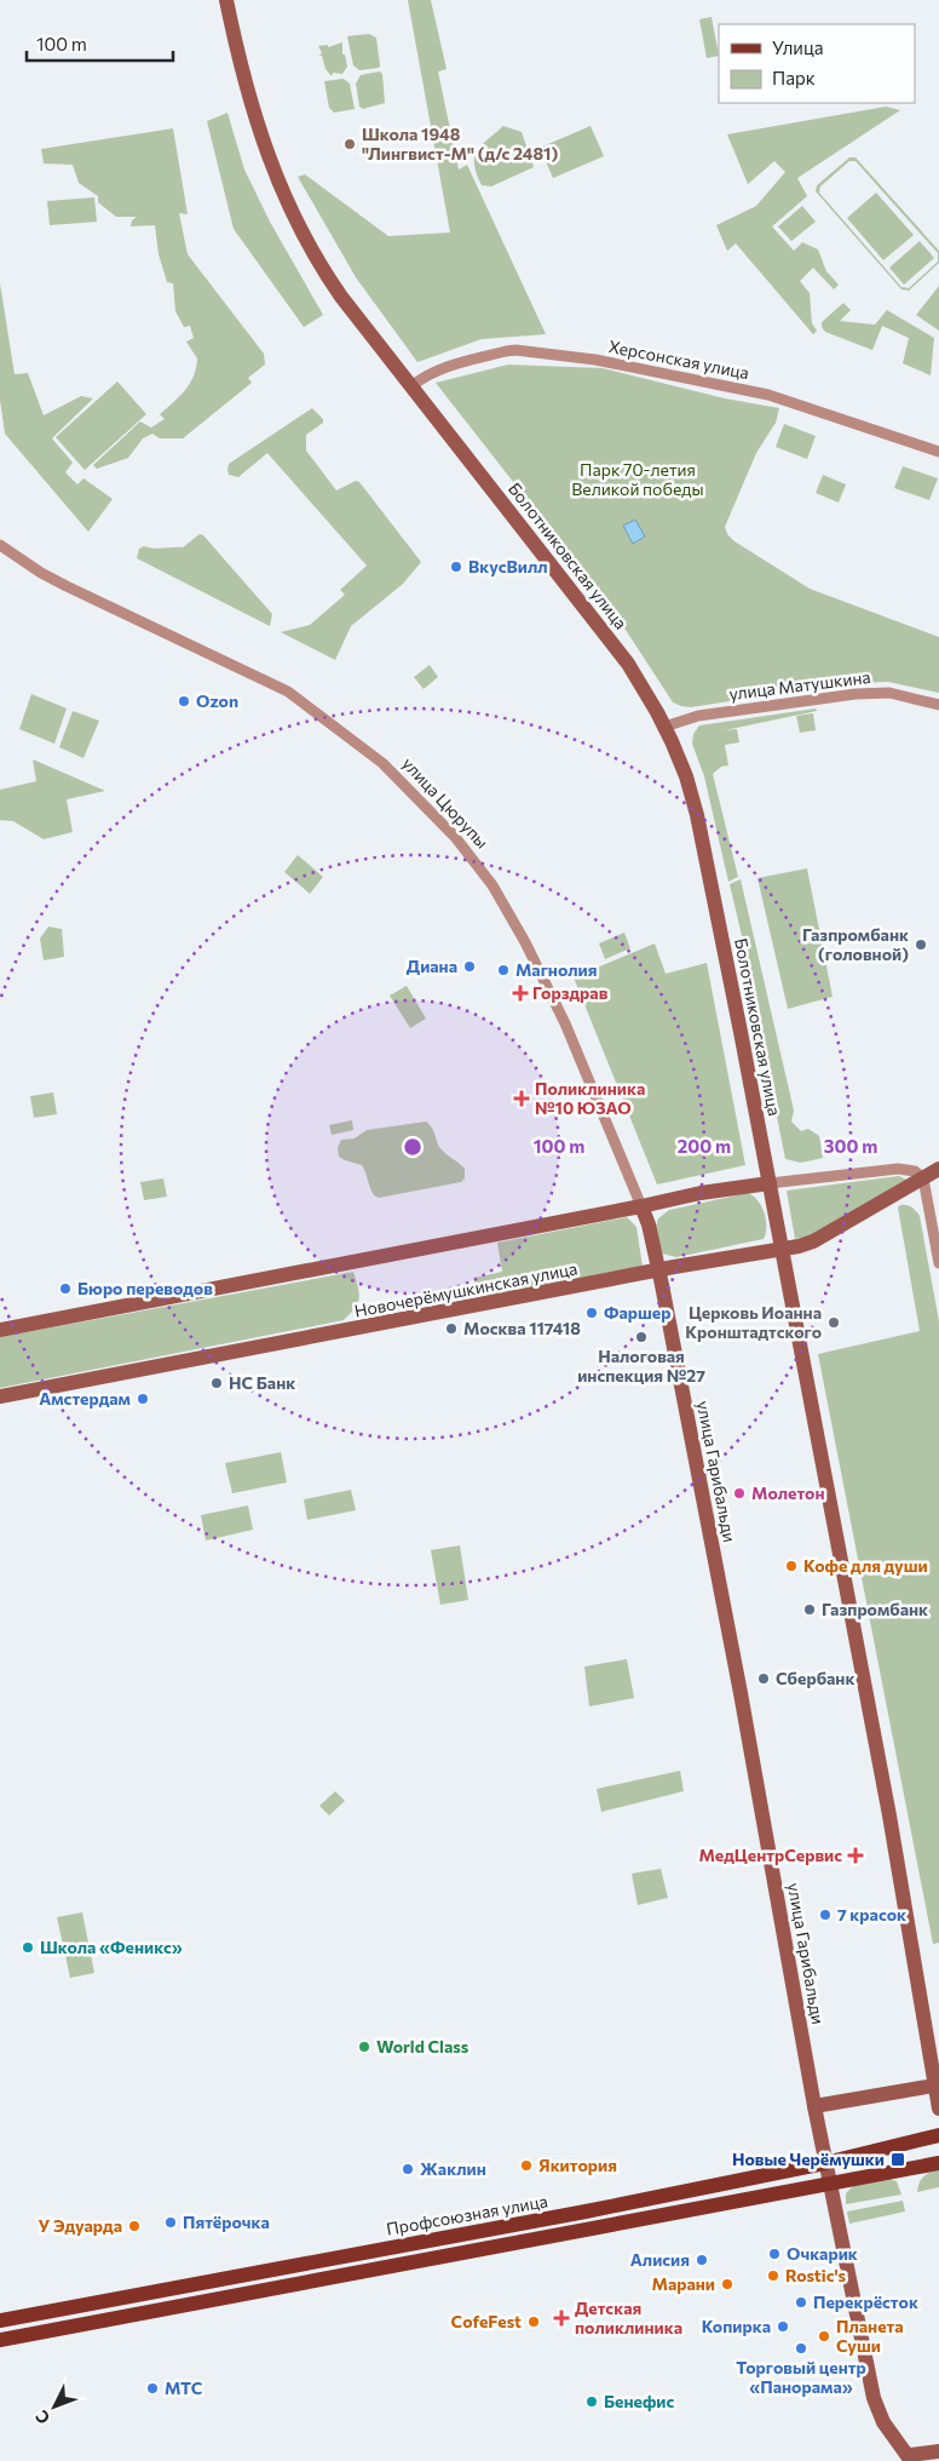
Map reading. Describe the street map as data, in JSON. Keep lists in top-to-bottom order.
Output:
{
  "streets": {
    "main road": ["Профсоюзная улица"],
    "street": [
      "Херсонская улица",
      "Болотниковская улица",
      "улица Матушкина",
      "улица Цюрупы",
      "Новочерёмушкинская улица",
      "улица Гарибальди"
    ]
  },
  "crossings": [
    ["Херсонская улица", "Болотниковская улица"],
    ["Болотниковская улица", "улица Матушкина"],
    ["улица Цюрупы", "Новочерёмушкинская улица"],
    ["улица Цюрупы", "улица Гарибальди"],
    ["Новочерёмушкинская улица", "улица Гарибальди"],
    ["улица Гарибальди", "Профсоюзная улица"]
  ],
  "parks": ["Парк 70-летия Великой победы"],
  "places": {
    "other": [
      "Школа 1948 \"Лингвист-М\" (д/с 2481)",
      "ВкусВилл",
      "Ozon",
      "Газпромбанк (головной)",
      "Диана",
      "Магнолия",
      "Бюро переводов",
      "Фаршер",
      "Церковь Иоанна Кронштадтского",
      "Москва 117418",
      "Налоговая инспекция №27",
      "НС Банк",
      "Амстердам",
      "Молетон",
      "Кофе для души",
      "Газпромбанк",
      "Сбербанк",
      "7 красок",
      "Школа «Феникс»",
      "World Class",
      "Якитория",
      "Жаклин",
      "Пятёрочка",
      "У Эдуарда",
      "Очкарик",
      "Алисия",
      "Rostic's",
      "Марани",
      "Перекрёсток",
      "CofeFest",
      "Копирка",
      "Планета Суши",
      "Торговый центр «Панорама»",
      "МТС",
      "Бенефис"
    ],
    "health": [
      "Горздрав",
      "Поликлиника №10 ЮЗАО",
      "МедЦентрСервис",
      "Детская поликлиника"
    ],
    "transit": ["Новые Черёмушки"]
  },
  "legend": ["Улица", "Парк"],
  "scale_bar": "100 m",
  "north": "bottom left",
  "rings": ["100 m", "200 m", "300 m"]
}
